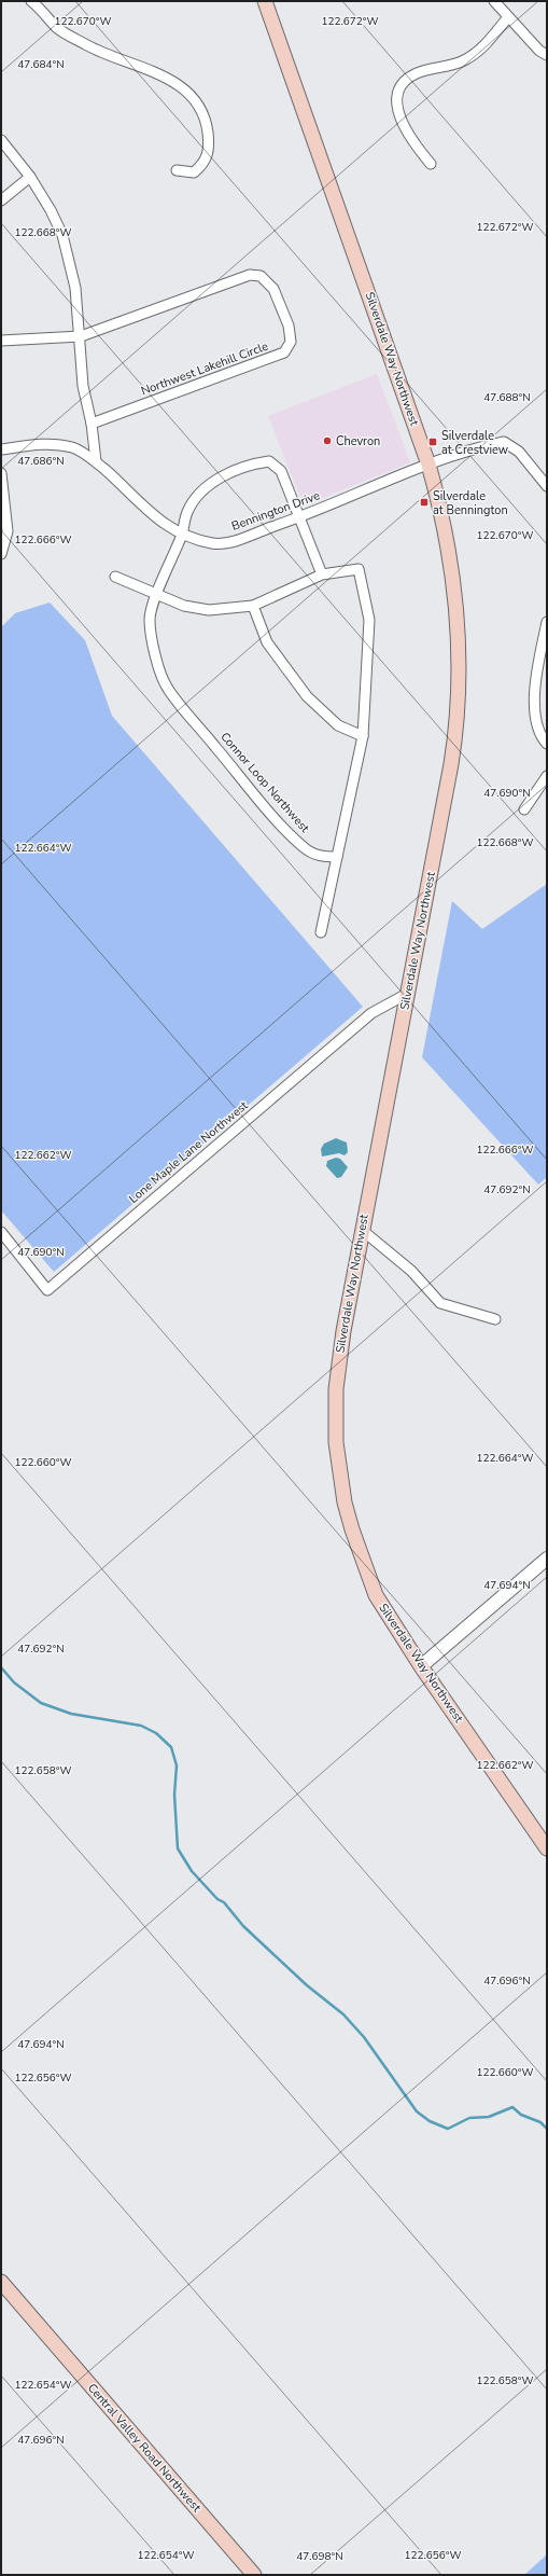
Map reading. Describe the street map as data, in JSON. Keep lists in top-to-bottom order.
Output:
{
  "streets": {
    "main road": ["Silverdale Way Northwest", "Central Valley Road Northwest"],
    "street": [
      "Northwest Lakehill Circle",
      "Bennington Drive",
      "Connor Loop Northwest",
      "Lone Maple Lane Northwest"
    ]
  },
  "crossings": [
    ["Silverdale Way Northwest", "Bennington Drive"],
    ["Silverdale Way Northwest", "Lone Maple Lane Northwest"],
    ["Bennington Drive", "Connor Loop Northwest"]
  ],
  "places": {
    "other": ["Chevron"],
    "transit": ["Silverdale at Crestview", "Silverdale at Bennington"]
  },
  "coordinates": [
    "122.672°W",
    "122.670°W",
    "47.684°N",
    "122.668°W",
    "47.688°N",
    "47.686°N",
    "122.666°W",
    "47.690°N",
    "122.664°W",
    "122.662°W",
    "47.692°N",
    "122.660°W",
    "47.694°N",
    "122.658°W",
    "47.696°N",
    "122.656°W",
    "122.654°W",
    "47.698°N"
  ]
}
